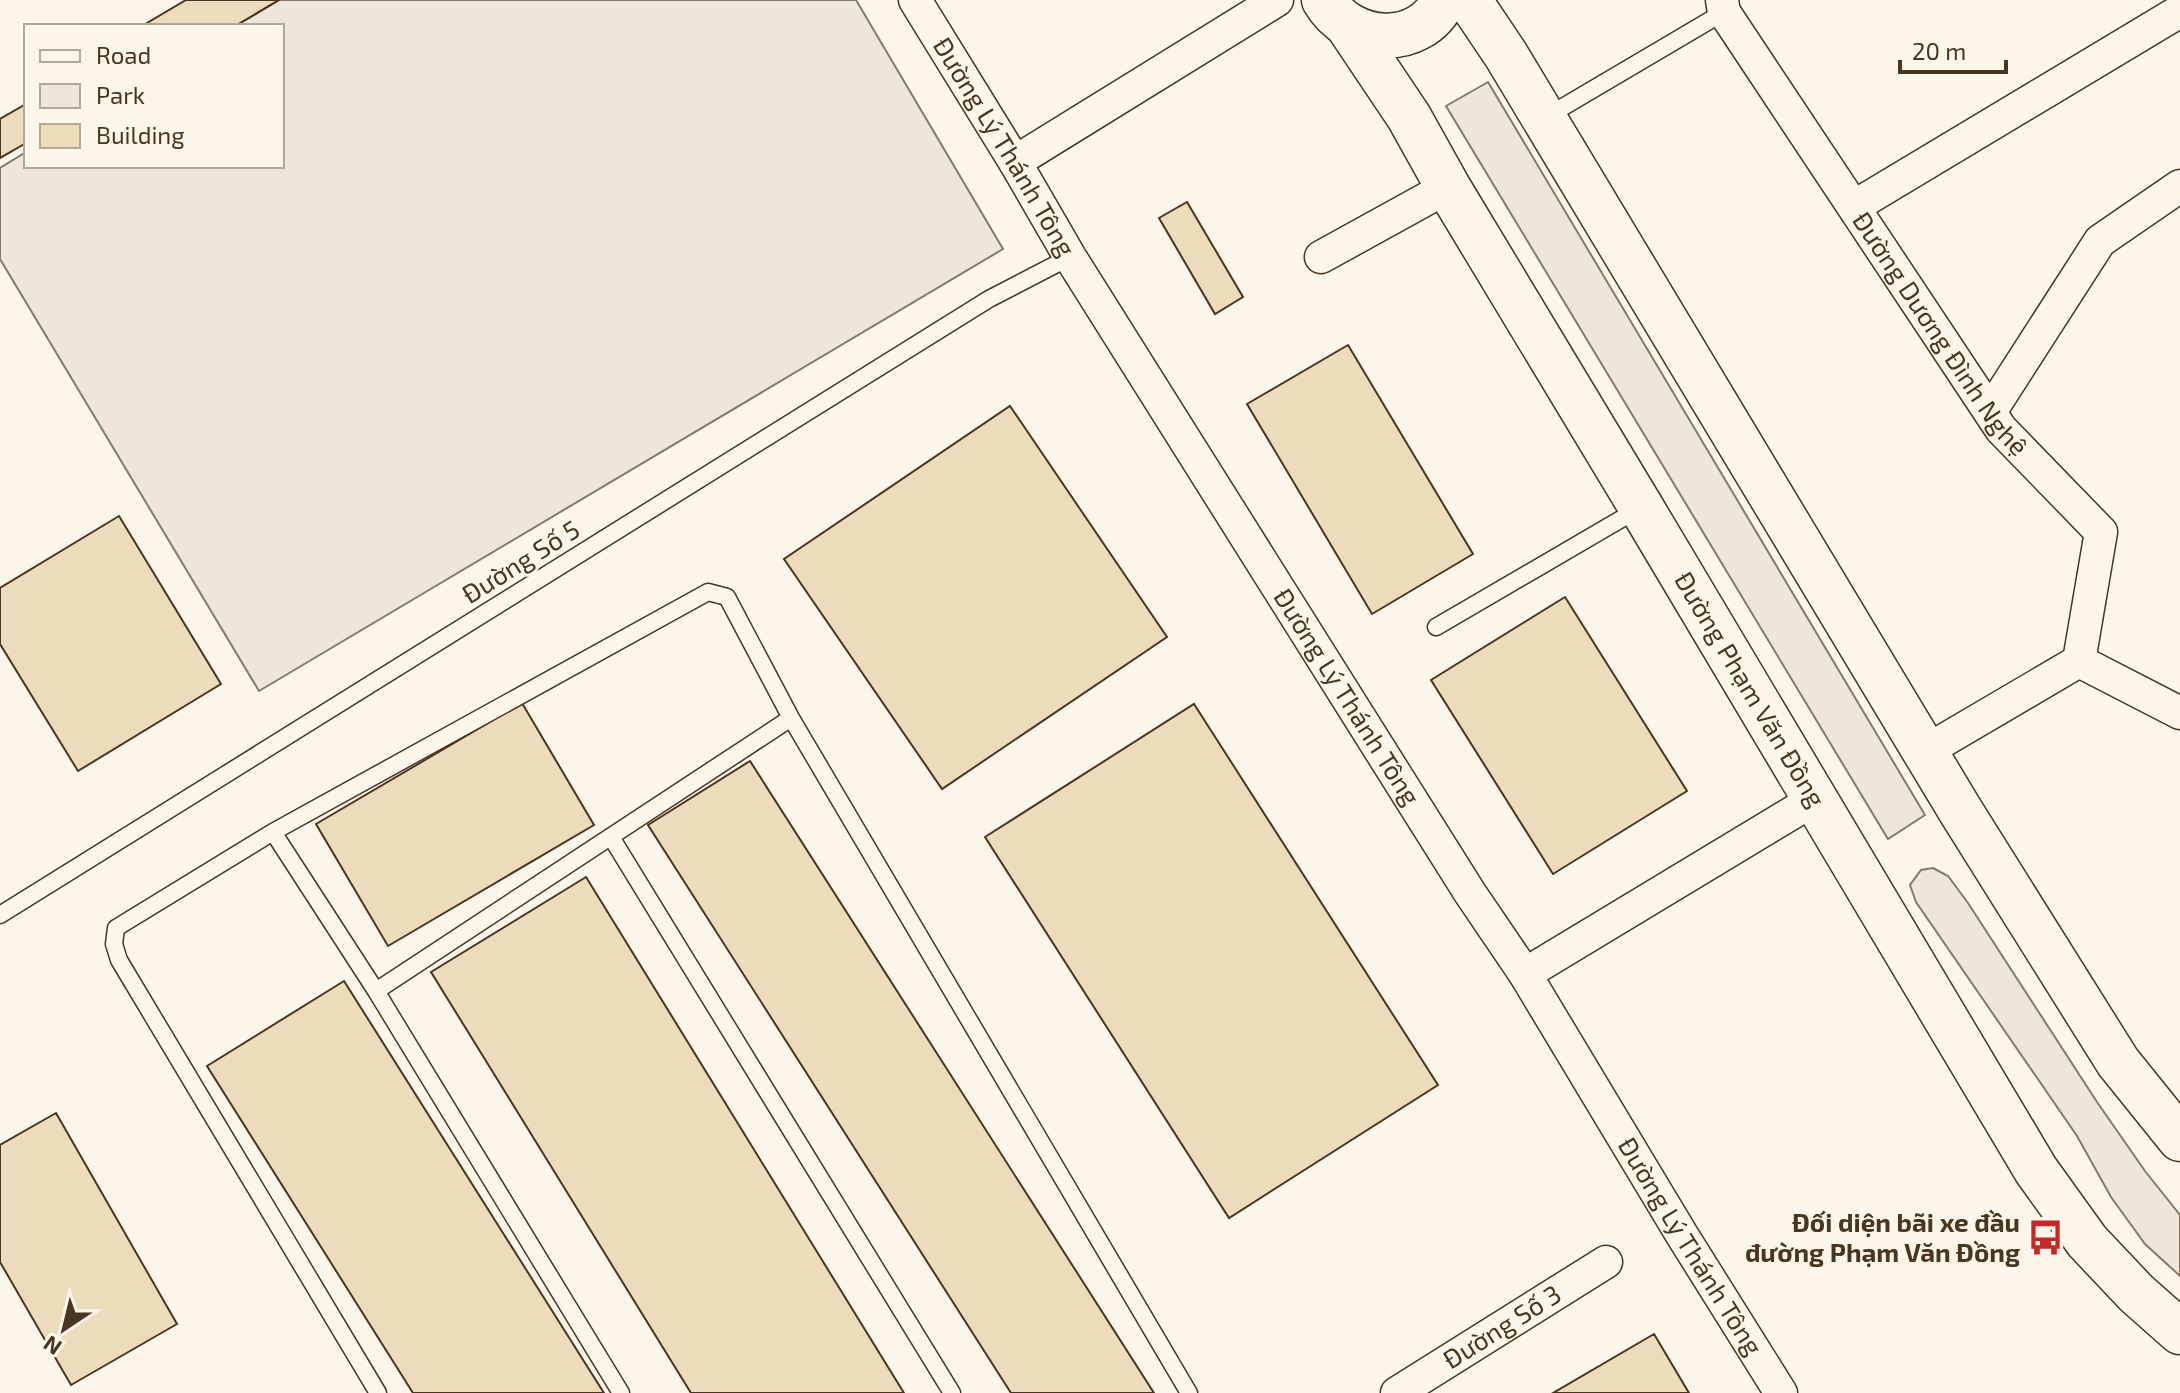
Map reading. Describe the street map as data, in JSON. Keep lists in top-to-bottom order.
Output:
{
  "streets": {
    "main road": ["Đường Phạm Văn Đồng"],
    "street": ["Đường Lý Thánh Tông", "Đường Dương Đình Nghệ", "Đường Số 3"],
    "lane": ["Đường Số 5"]
  },
  "crossings": [
    ["Đường Lý Thánh Tông", "Đường Số 5"]
  ],
  "places": {
    "bus stop": ["Đối diện bãi xe đầu đường Phạm Văn Đồng"]
  },
  "legend": ["Road", "Park", "Building"],
  "scale_bar": "20 m",
  "north": "bottom left"
}
